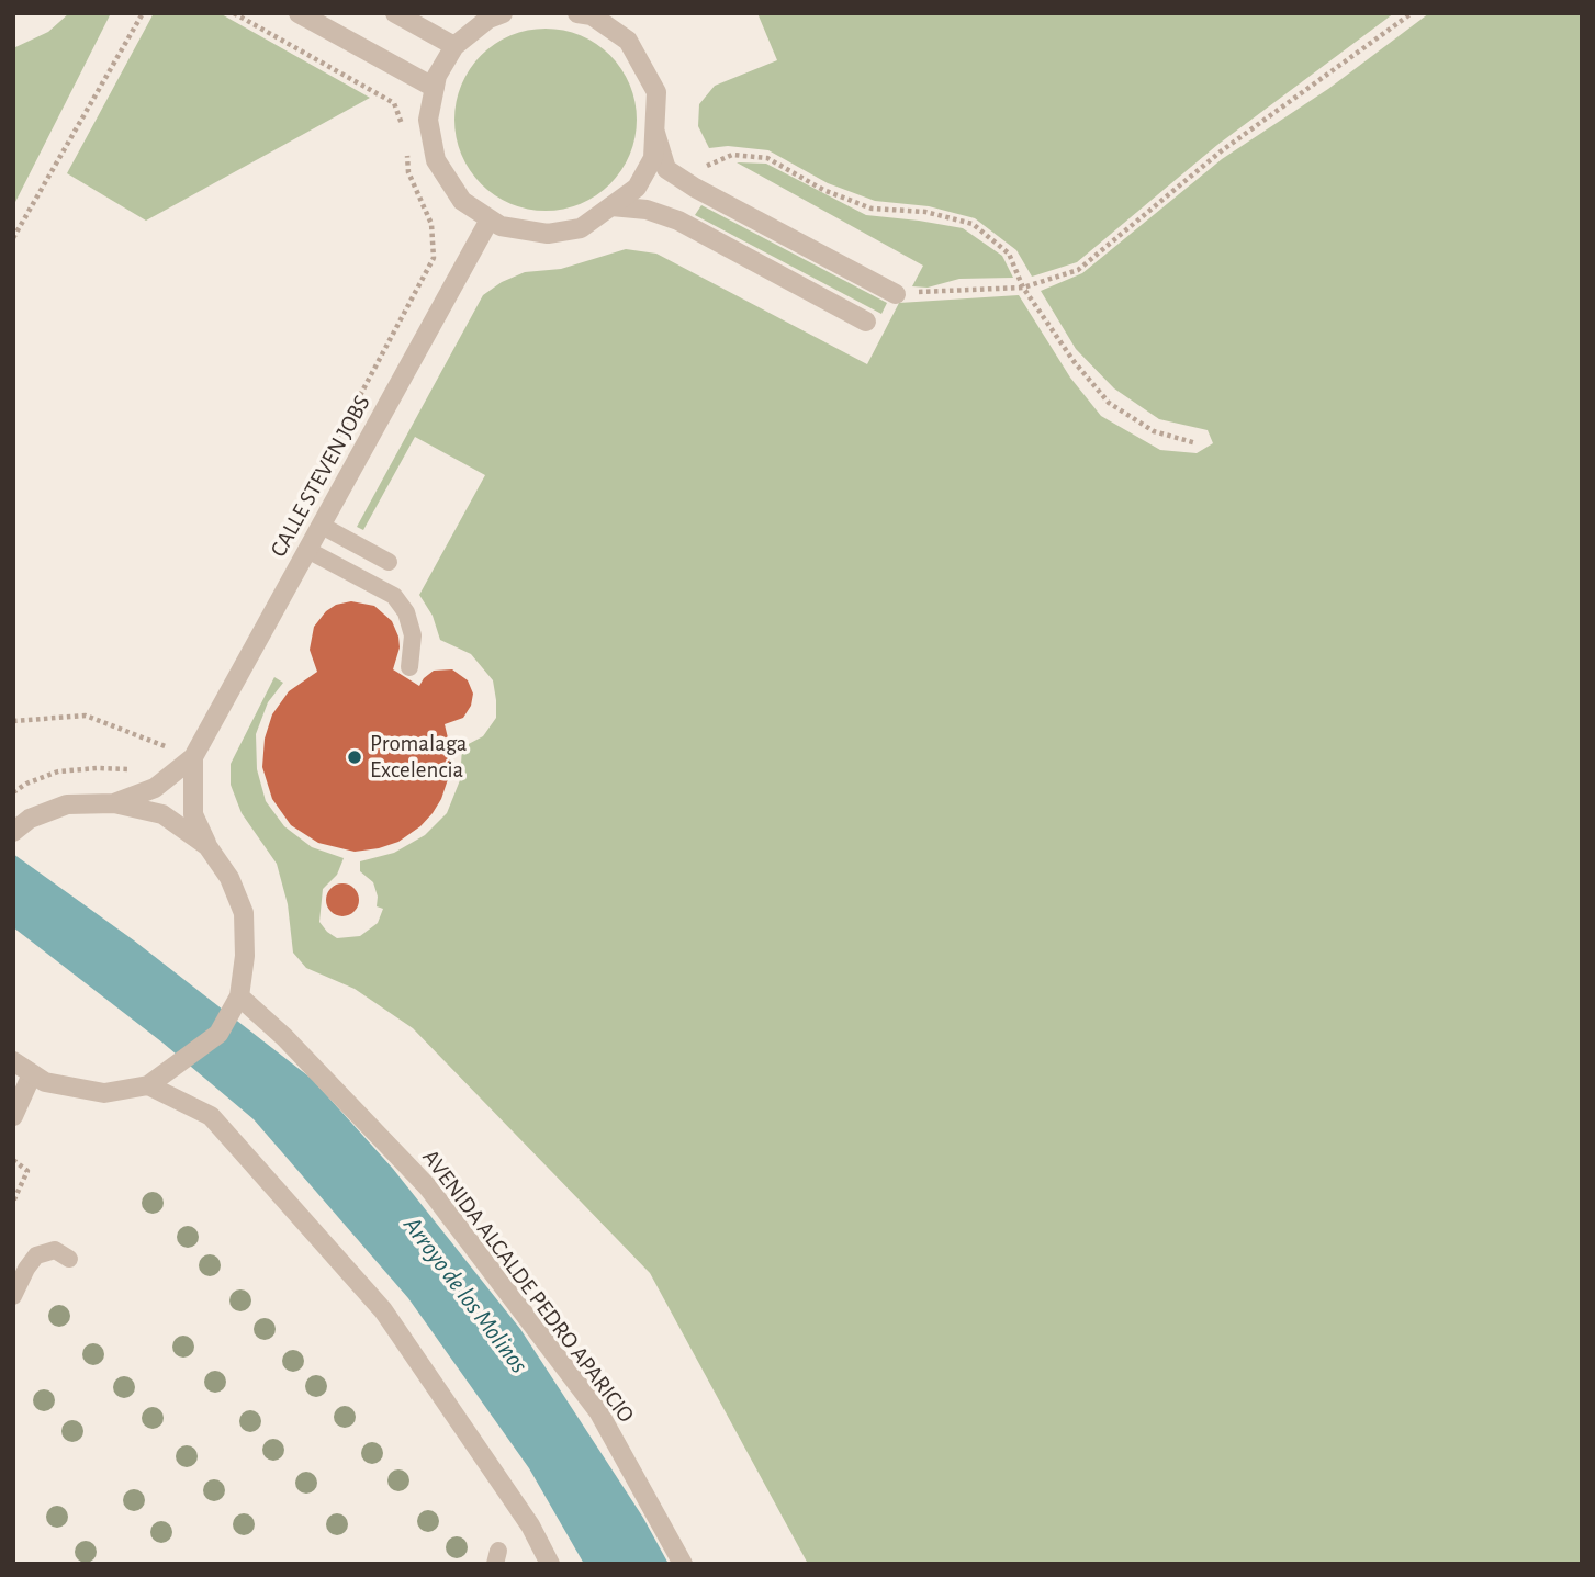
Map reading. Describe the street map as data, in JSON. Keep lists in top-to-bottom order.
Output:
{
  "streets": {
    "street": ["CALLE STEVEN JOBS", "AVENIDA ALCALDE PEDRO APARICIO"]
  },
  "water": ["Arroyo de los Molinos"],
  "places": ["Promalaga Excelencia"]
}
